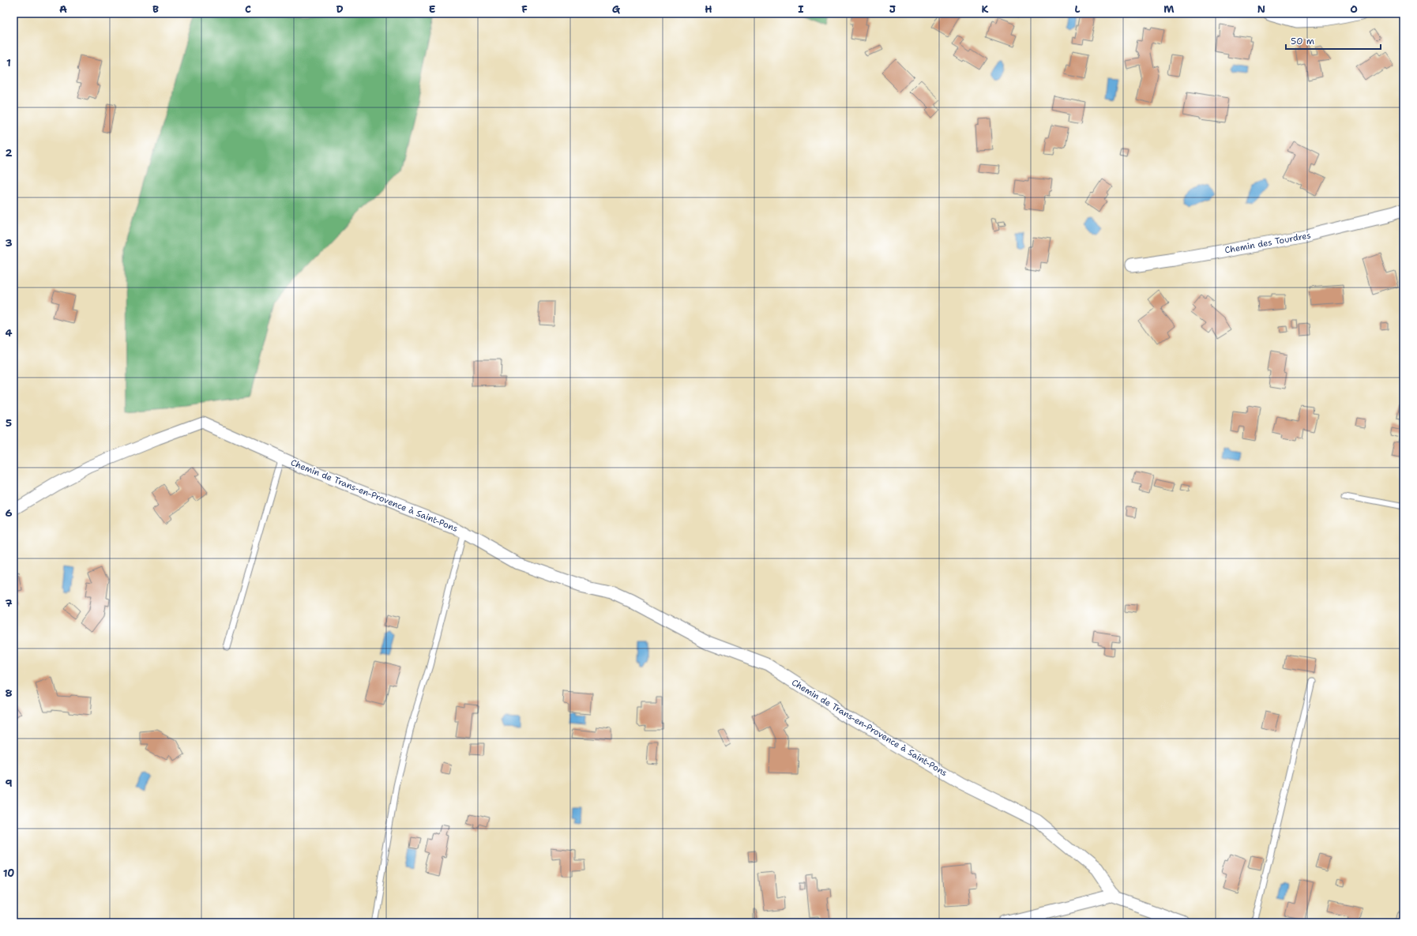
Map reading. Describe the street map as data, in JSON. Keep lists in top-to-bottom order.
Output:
{
  "streets": {
    "street": ["Chemin des Tourdres", "Chemin de Trans-en-Provence à Saint-Pons"]
  },
  "scale_bar": "50 m",
  "grid": {
    "columns": [
      "A",
      "B",
      "C",
      "D",
      "E",
      "F",
      "G",
      "H",
      "I",
      "J",
      "K",
      "L",
      "M",
      "N",
      "O"
    ],
    "rows": [
      "1",
      "2",
      "3",
      "4",
      "5",
      "6",
      "7",
      "8",
      "9",
      "10"
    ]
  }
}
